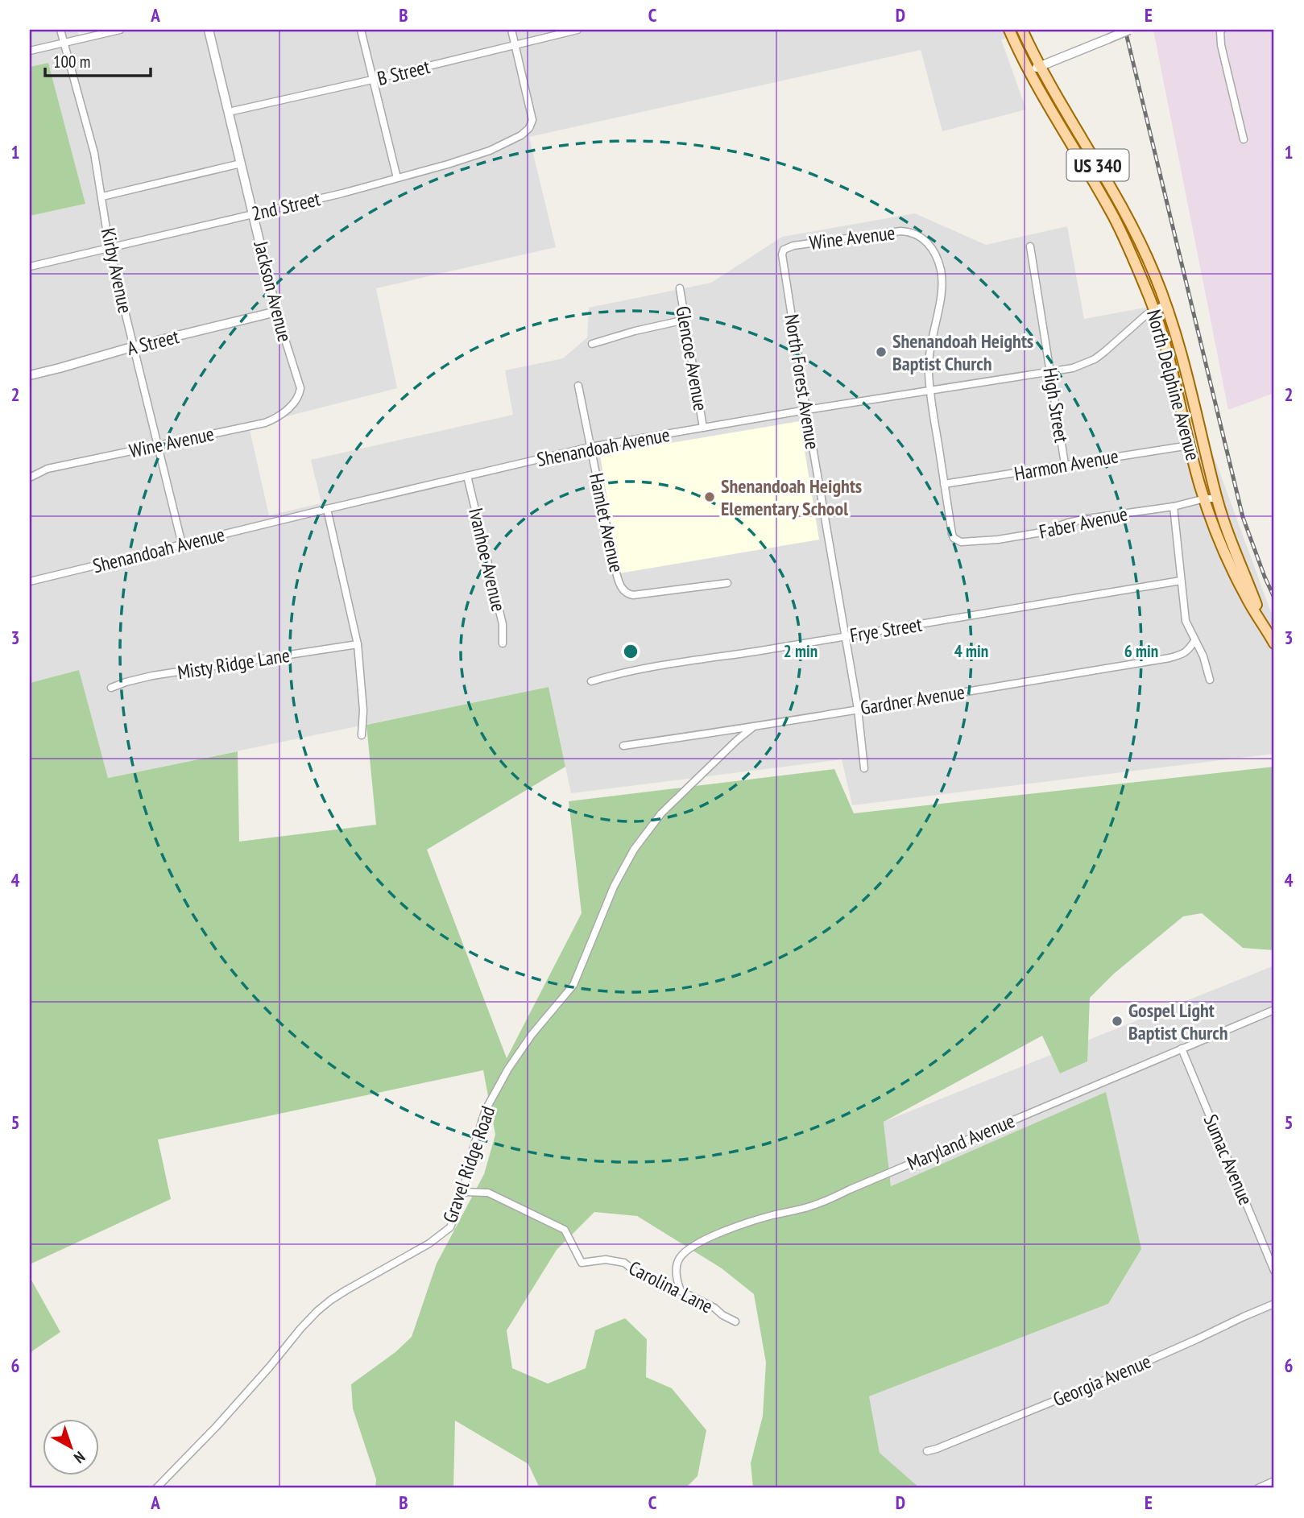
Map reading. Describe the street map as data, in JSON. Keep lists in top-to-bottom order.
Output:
{
  "streets": {
    "main road": ["US 340", "North Delphine Avenue"],
    "street": [
      "B Street",
      "2nd Street",
      "Wine Avenue",
      "Kirby Avenue",
      "Jackson Avenue",
      "A Street",
      "Glencoe Avenue",
      "North Forest Avenue",
      "High Street",
      "Shenandoah Avenue",
      "Harmon Avenue",
      "Hamlet Avenue",
      "Faber Avenue",
      "Ivanhoe Avenue",
      "Frye Street",
      "Misty Ridge Lane",
      "Gardner Avenue",
      "Maryland Avenue",
      "Sumac Avenue",
      "Gravel Ridge Road",
      "Carolina Lane",
      "Georgia Avenue"
    ]
  },
  "crossings": [
    ["B Street", "2nd Street"],
    ["B Street", "Jackson Avenue"],
    ["2nd Street", "Kirby Avenue"],
    ["2nd Street", "Jackson Avenue"],
    ["Wine Avenue", "Kirby Avenue"],
    ["Wine Avenue", "Jackson Avenue"],
    ["Wine Avenue", "North Forest Avenue"],
    ["Wine Avenue", "Shenandoah Avenue"],
    ["Kirby Avenue", "A Street"],
    ["Kirby Avenue", "Shenandoah Avenue"],
    ["Jackson Avenue", "A Street"],
    ["Glencoe Avenue", "Shenandoah Avenue"],
    ["North Forest Avenue", "Shenandoah Avenue"],
    ["North Forest Avenue", "Frye Street"],
    ["North Forest Avenue", "Gardner Avenue"],
    ["North Delphine Avenue", "Shenandoah Avenue"],
    ["North Delphine Avenue", "Harmon Avenue"],
    ["North Delphine Avenue", "Faber Avenue"],
    ["High Street", "Shenandoah Avenue"],
    ["High Street", "Harmon Avenue"],
    ["Shenandoah Avenue", "Hamlet Avenue"],
    ["Shenandoah Avenue", "Ivanhoe Avenue"],
    ["Harmon Avenue", "Faber Avenue"],
    ["Gardner Avenue", "Gravel Ridge Road"],
    ["Maryland Avenue", "Sumac Avenue"],
    ["Maryland Avenue", "Carolina Lane"],
    ["Gravel Ridge Road", "Carolina Lane"]
  ],
  "places": ["Shenandoah Heights Baptist Church", "Shenandoah Heights Elementary School", "Gospel Light Baptist Church"],
  "scale_bar": "100 m",
  "north": "bottom right",
  "grid": {
    "columns": [
      "A",
      "B",
      "C",
      "D",
      "E"
    ],
    "rows": [
      "1",
      "2",
      "3",
      "4",
      "5",
      "6"
    ]
  },
  "rings": ["2 min", "4 min", "6 min"]
}
